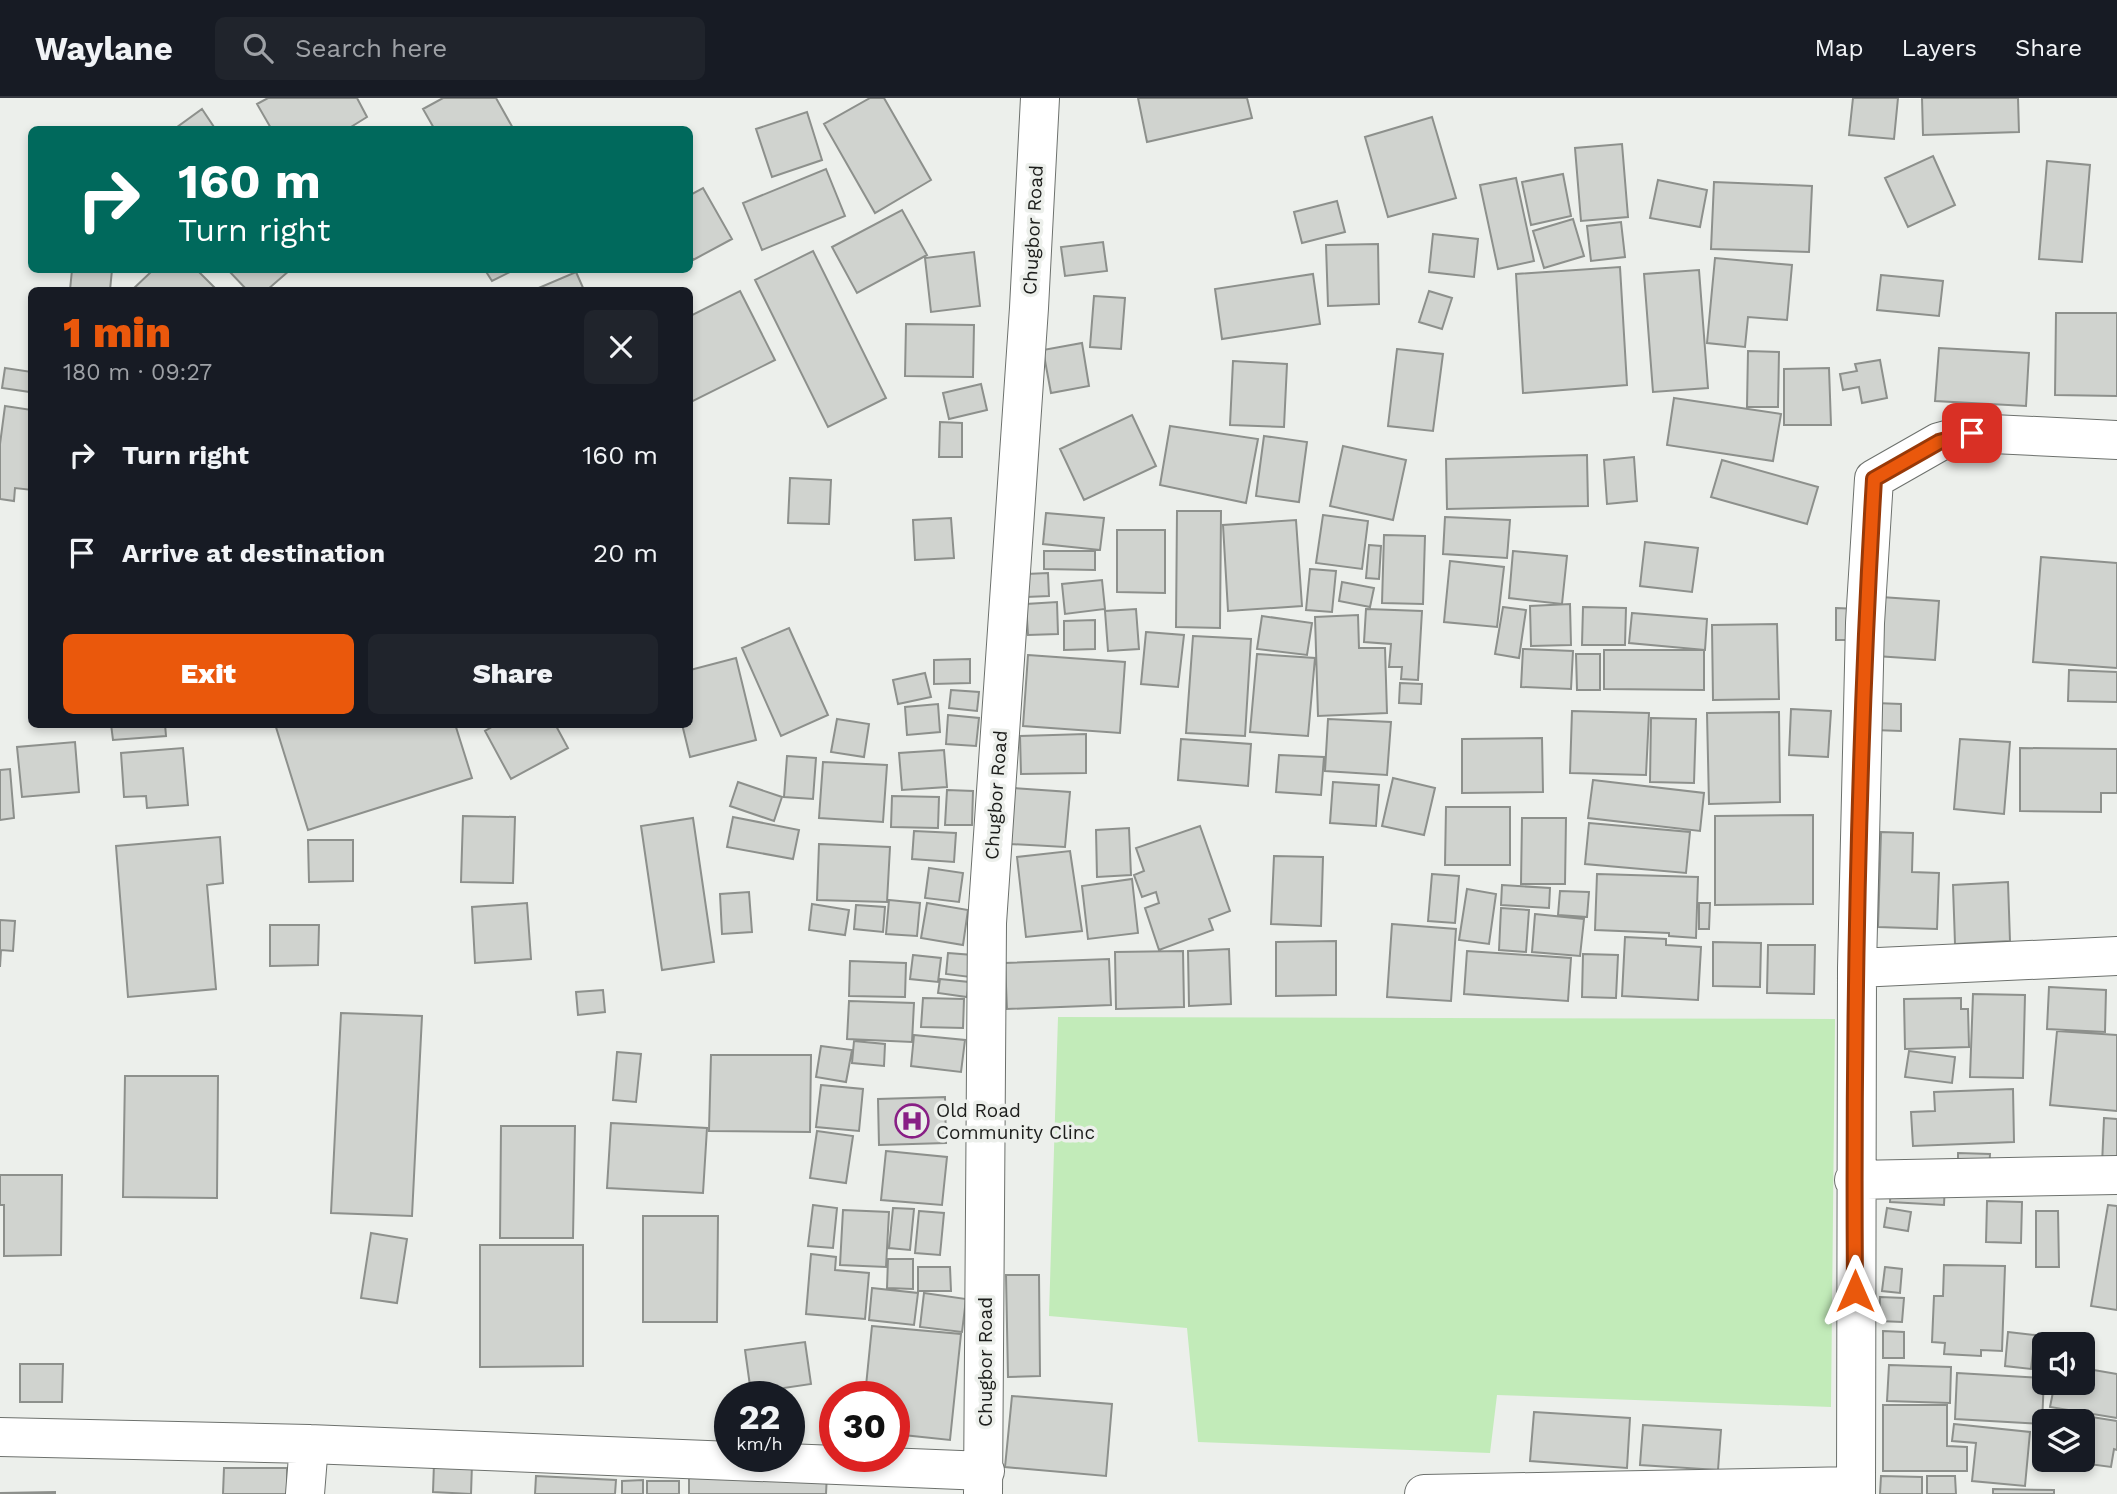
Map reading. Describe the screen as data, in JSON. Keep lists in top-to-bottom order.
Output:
{
  "streets": {
    "street": ["Chugbor Road"]
  },
  "places": {
    "hospital": ["Old Road Community Clinc"]
  },
  "page": {
    "header": "Waylane",
    "search": "Search here",
    "nav": ["Map", "Layers", "Share"],
    "turn": ["160 m", "Turn right"],
    "heading": ["1 min", "180 m · 09:27"],
    "list": [
      {
        "name": "Turn right",
        "value": "160 m"
      },
      {
        "name": "Arrive at destination",
        "value": "20 m"
      }
    ],
    "buttons": ["Exit", "Share"],
    "speed": "22 km/h",
    "limit": "30"
  }
}
